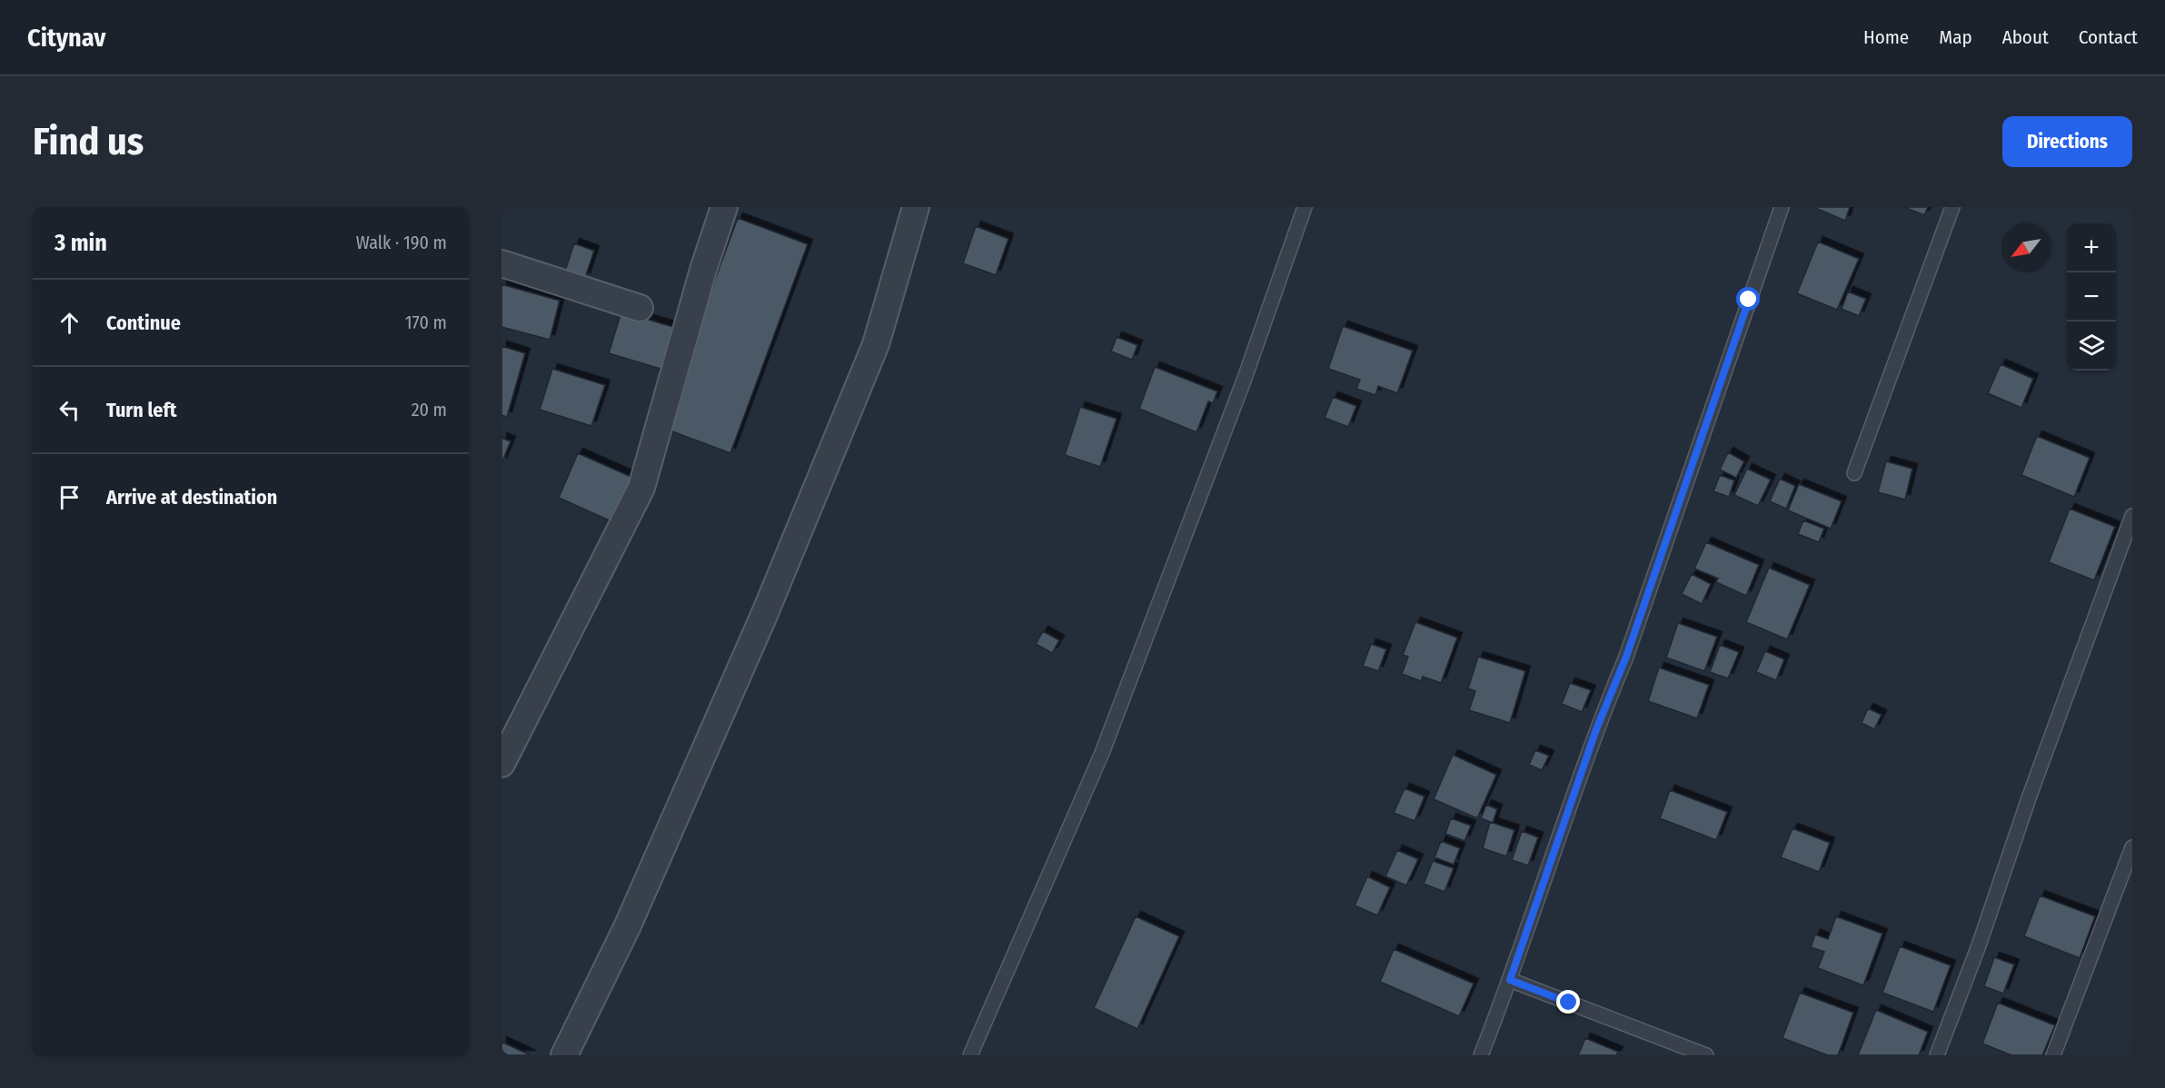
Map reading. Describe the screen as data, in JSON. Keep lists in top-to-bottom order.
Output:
{
  "north": "bottom left",
  "page": {
    "header": "Citynav",
    "nav": [
      "Home",
      "Map",
      "About",
      "Contact"
    ],
    "buttons": "Directions",
    "title": "Find us",
    "heading": ["3 min", "Walk · 190 m"],
    "map_buttons": ["+", "−"],
    "list": [
      ["Continue", "170 m"],
      ["Turn left", "20 m"],
      "Arrive at destination"
    ]
  }
}
